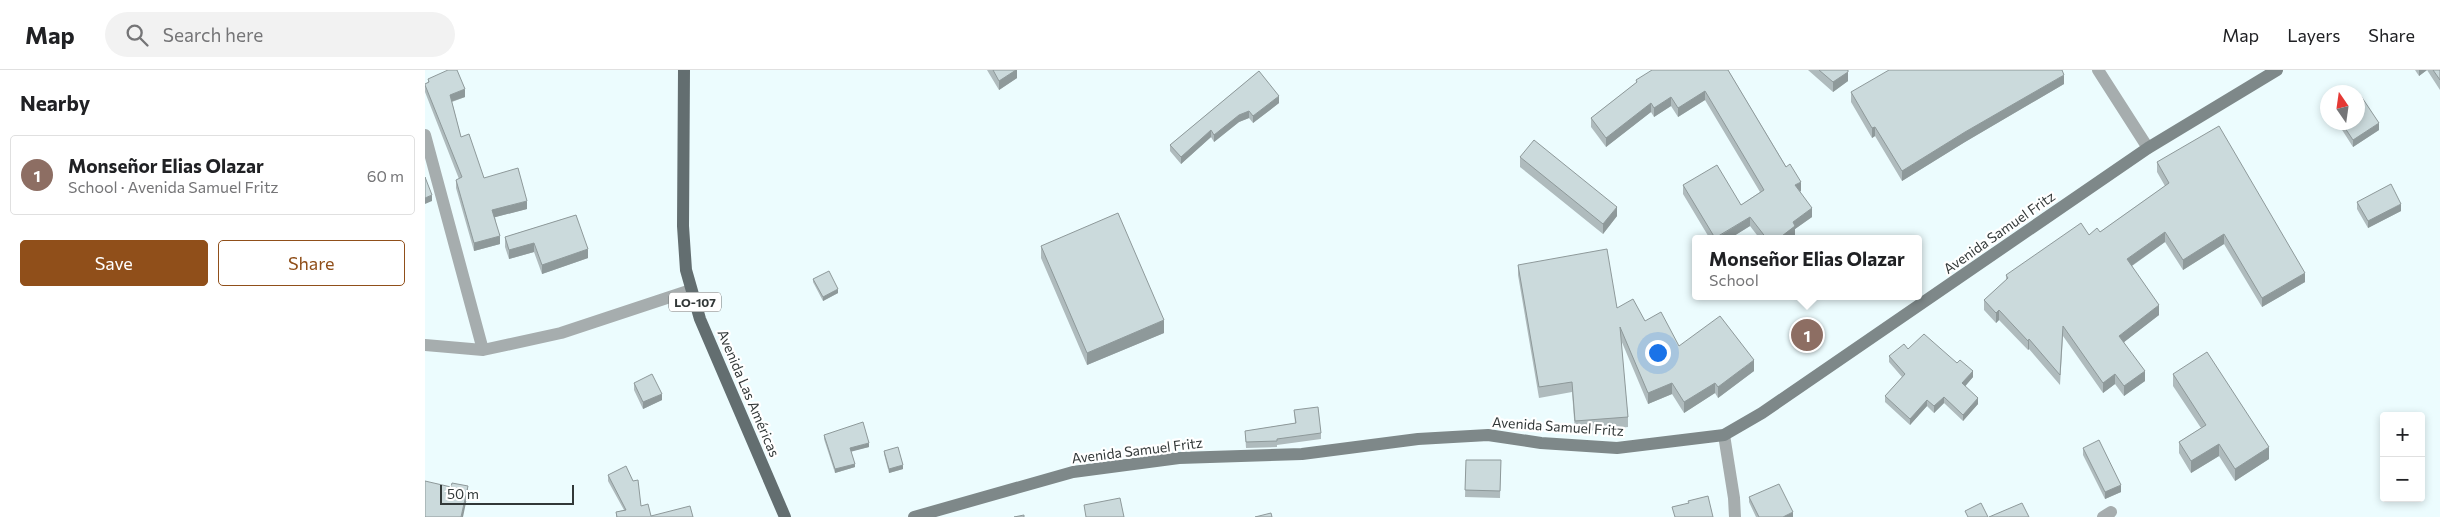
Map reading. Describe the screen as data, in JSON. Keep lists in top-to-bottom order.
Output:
{
  "streets": {
    "main road": ["LO-107", "Avenida Las Américas"],
    "street": ["Avenida Samuel Fritz"]
  },
  "scale_bar": "50 m",
  "north": "top",
  "page": {
    "header": "Map",
    "search": "Search here",
    "nav": ["Map", "Layers", "Share"],
    "heading": "Nearby",
    "list": [
      {
        "mark": "1",
        "name": "Monseñor Elias Olazar",
        "note": "School · Avenida Samuel Fritz",
        "value": "60 m"
      }
    ],
    "buttons": ["Save", "Share"],
    "popup": ["Monseñor Elias Olazar", "School"],
    "pins": "1",
    "map_buttons": ["+", "−"],
    "scale": "50 m"
  }
}
